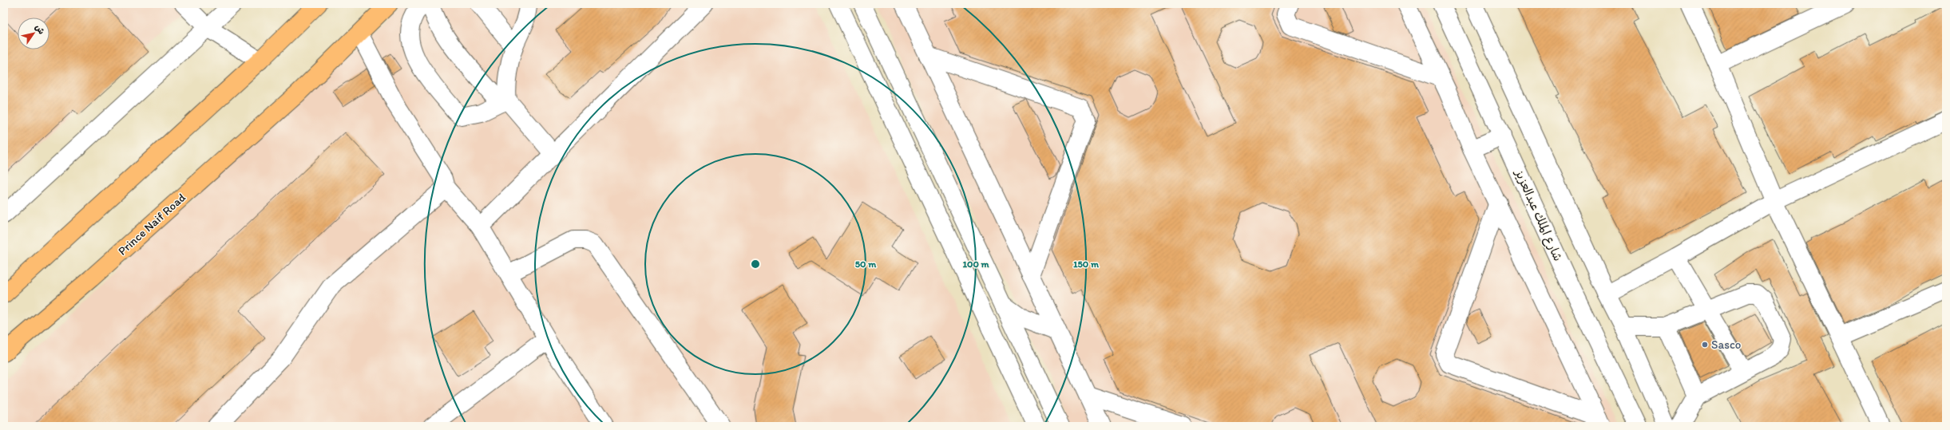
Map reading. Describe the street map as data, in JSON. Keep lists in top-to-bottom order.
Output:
{
  "streets": {
    "main road": ["Prince Naif Road"],
    "street": ["شارع الملك عبدالعزيز"]
  },
  "places": ["Sasco"],
  "north": "top right",
  "rings": ["50 m", "100 m", "150 m"]
}
